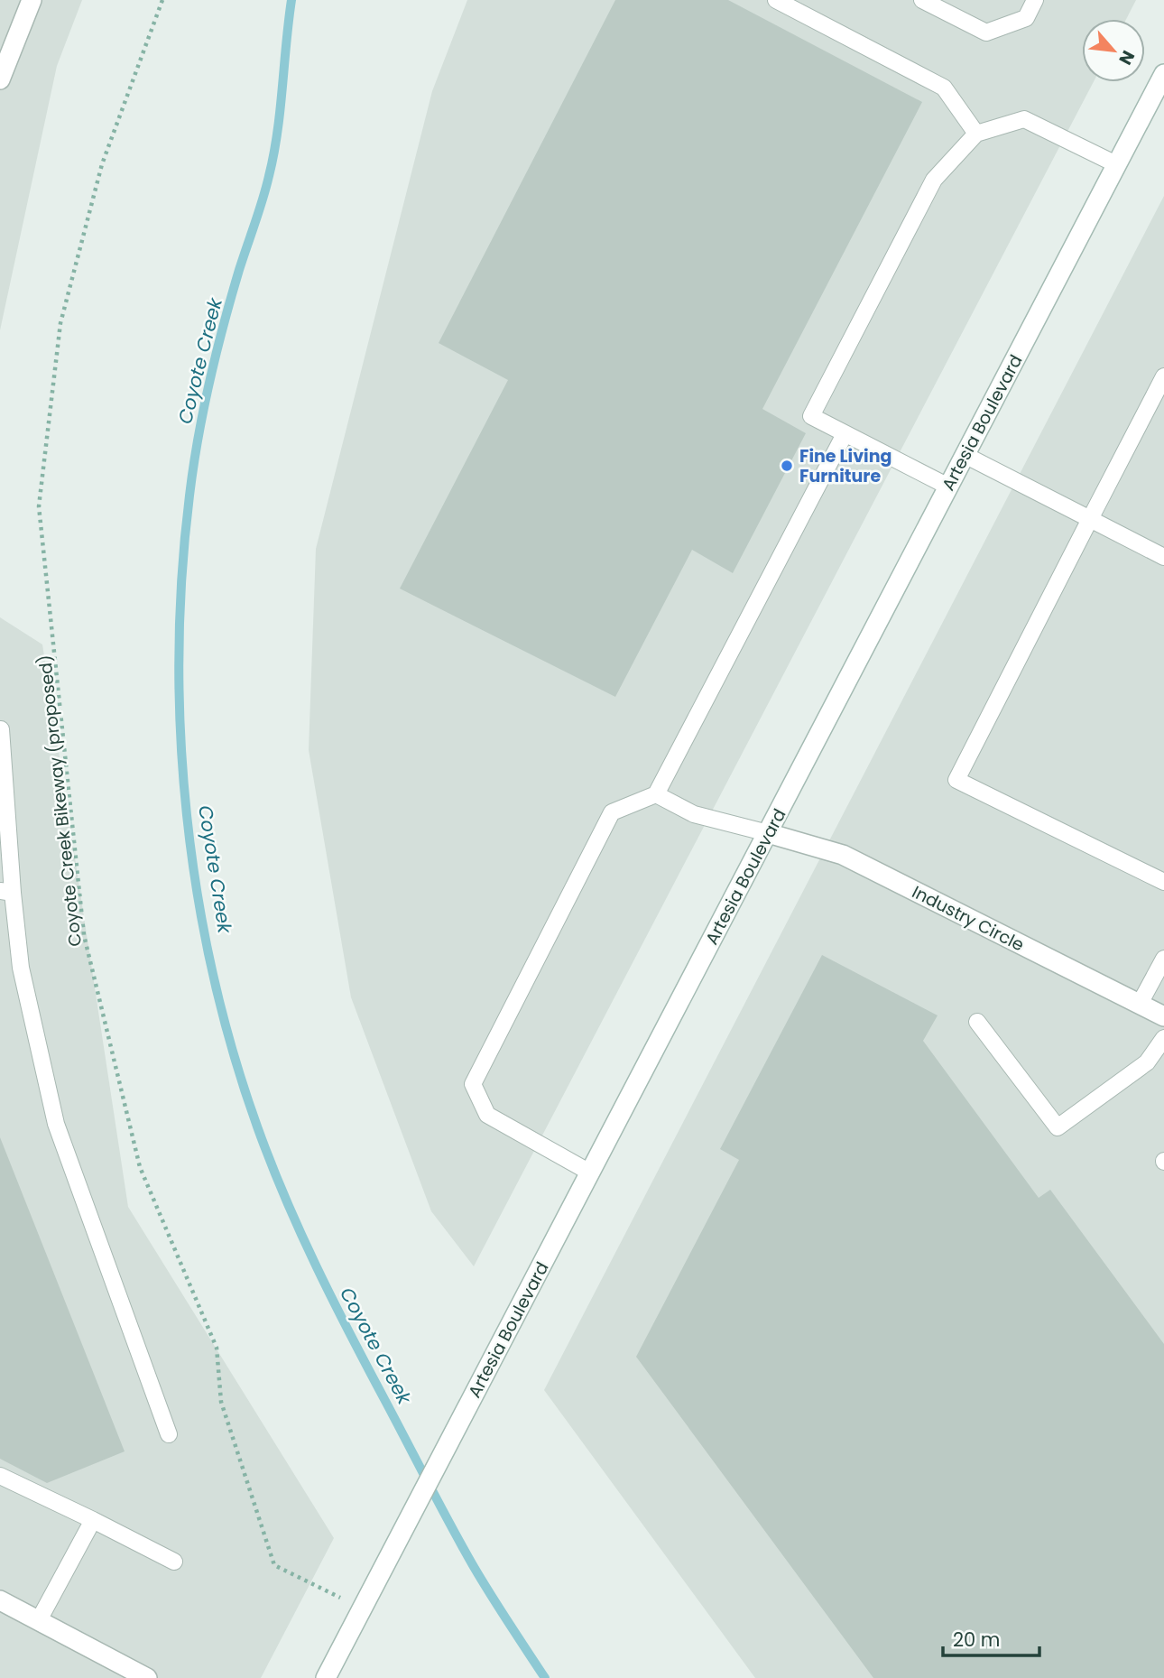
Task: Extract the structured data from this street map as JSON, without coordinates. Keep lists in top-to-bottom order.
{
  "streets": {
    "main road": ["Artesia Boulevard", "Industry Circle"],
    "path": ["Coyote Creek Bikeway (proposed)"]
  },
  "crossings": [
    ["Artesia Boulevard", "Coyote Creek Bikeway (proposed)"],
    ["Artesia Boulevard", "Industry Circle"]
  ],
  "water": ["Coyote Creek"],
  "places": ["Fine Living Furniture"],
  "scale_bar": "20 m",
  "north": "bottom right"
}
